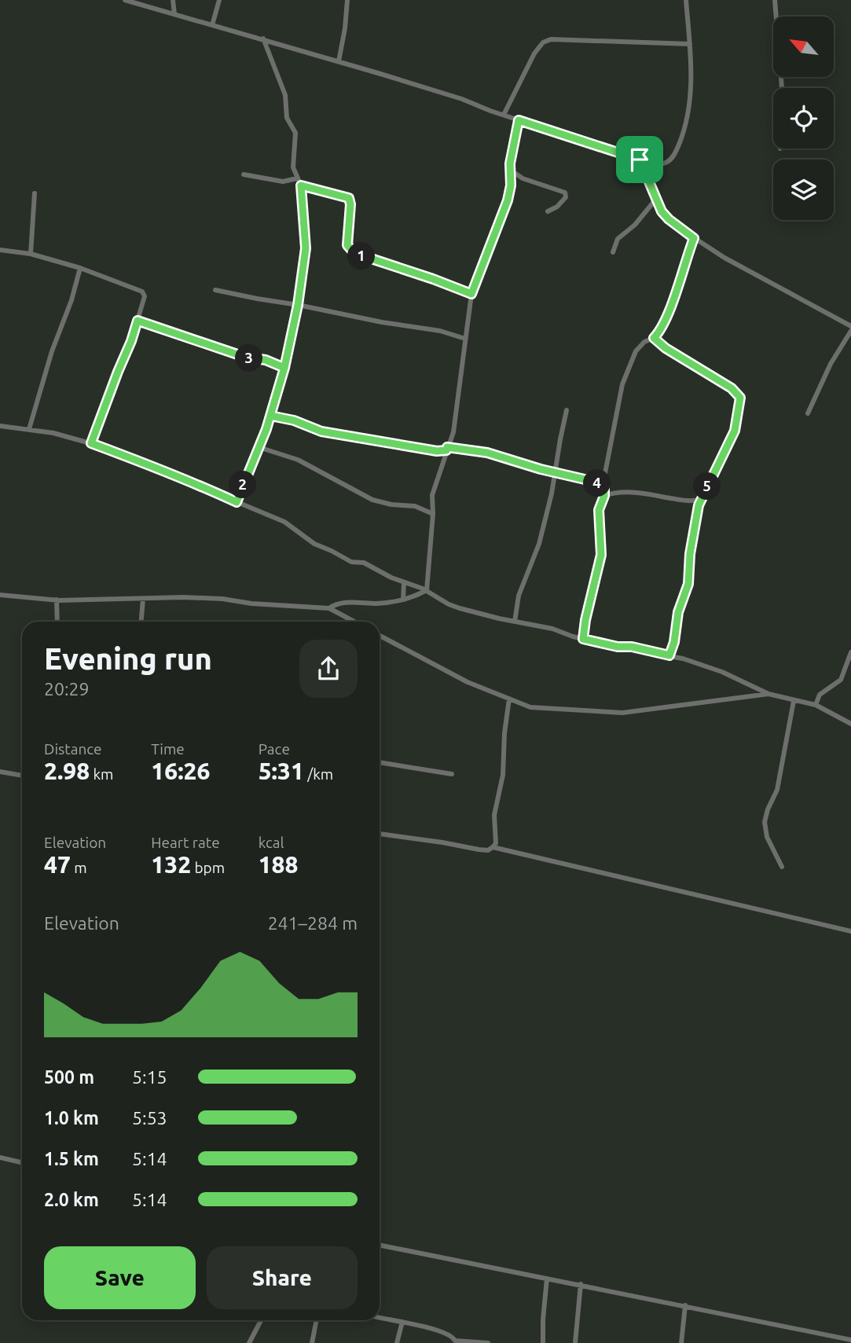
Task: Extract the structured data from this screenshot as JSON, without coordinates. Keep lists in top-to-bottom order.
{
  "north": "top left",
  "page": {
    "pins": [
      "1",
      "3",
      "4",
      "2",
      "5"
    ],
    "heading": ["Evening run", "20:29"],
    "stats": [
      ["Distance", "2.98 km"],
      ["Time", "16:26"],
      ["Pace", "5:31 /km"],
      ["Elevation", "47 m"],
      ["Heart rate", "132 bpm"],
      ["kcal", "188"]
    ],
    "chart": ["Elevation", "241–284 m"],
    "list": [
      {
        "name": "500 m",
        "note": "5:15"
      },
      {
        "name": "1.0 km",
        "note": "5:53"
      },
      {
        "name": "1.5 km",
        "note": "5:14"
      },
      {
        "name": "2.0 km",
        "note": "5:14"
      }
    ],
    "buttons": ["Save", "Share"]
  }
}
